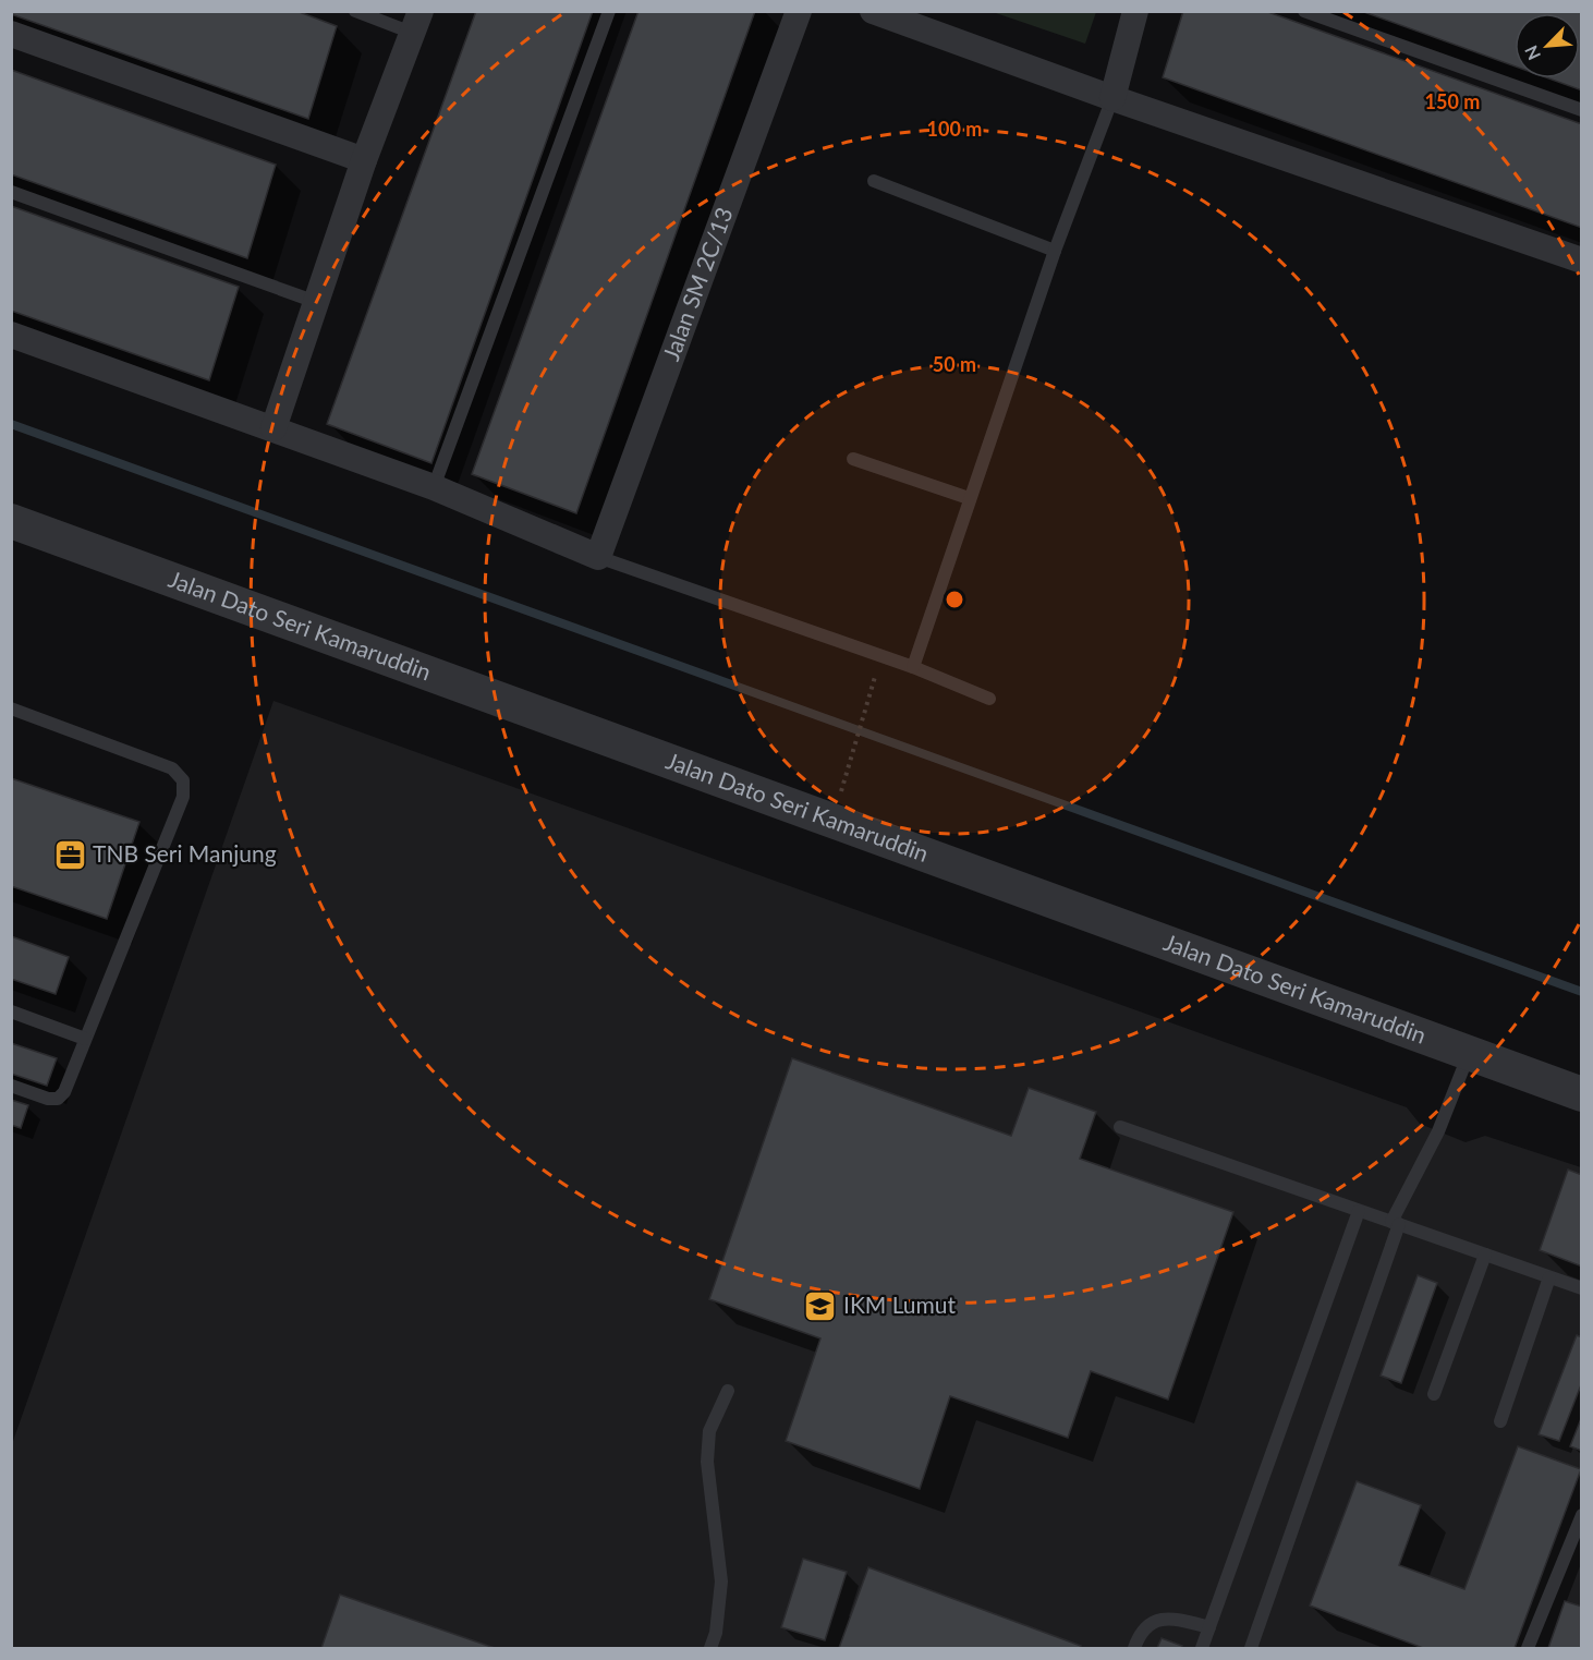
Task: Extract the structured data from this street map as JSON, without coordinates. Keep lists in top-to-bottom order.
{
  "streets": {
    "street": ["Jalan SM 2C/13", "Jalan Dato Seri Kamaruddin"]
  },
  "places": {
    "office": ["TNB Seri Manjung"],
    "school or university": ["IKM Lumut"]
  },
  "north": "bottom left",
  "rings": ["150 m", "100 m", "50 m"]
}
